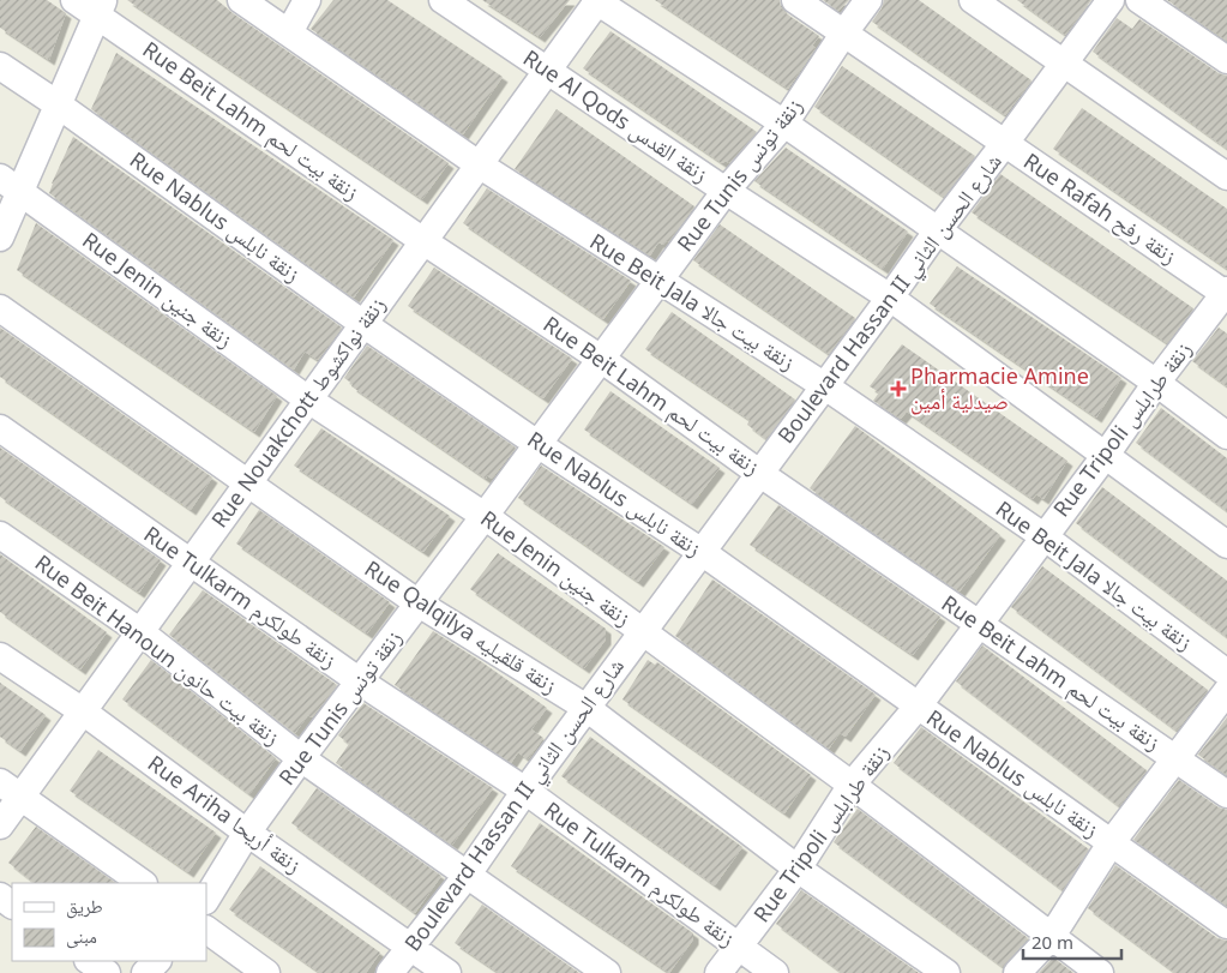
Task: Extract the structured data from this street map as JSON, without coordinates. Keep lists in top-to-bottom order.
{
  "streets": {
    "street": [
      "Rue Al Qods زنقة القدس",
      "Rue Beit Lahm زنقة بيت لحم",
      "Rue Tunis زنقة تونس",
      "Rue Rafah زنقة رفح",
      "Rue Nablus زنقة نابلس",
      "Rue Jenin زنقة جنين",
      "Boulevard Hassan II شارع الحسن الثاني",
      "Rue Beit Jala زنقة بيت جالا",
      "Rue Nouakchott زنقة نواكشوط",
      "Rue Tripoli زنقة طرابلس",
      "Rue Tulkarm زنقة طولكرم",
      "Rue Qalqilya زنقة قلقيليه",
      "Rue Beit Hanoun زنقة بيت حانون",
      "Rue Ariha زنقة أريحا"
    ]
  },
  "crossings": [
    ["Rue Al Qods زنقة القدس", "Rue Tunis زنقة تونس"],
    ["Rue Al Qods زنقة القدس", "Boulevard Hassan II شارع الحسن الثاني"],
    ["Rue Al Qods زنقة القدس", "Rue Nouakchott زنقة نواكشوط"],
    ["Rue Al Qods زنقة القدس", "Rue Tripoli زنقة طرابلس"],
    ["Rue Beit Lahm زنقة بيت لحم", "Rue Tunis زنقة تونس"],
    ["Rue Beit Lahm زنقة بيت لحم", "Boulevard Hassan II شارع الحسن الثاني"],
    ["Rue Beit Lahm زنقة بيت لحم", "Rue Nouakchott زنقة نواكشوط"],
    ["Rue Beit Lahm زنقة بيت لحم", "Rue Tripoli زنقة طرابلس"],
    ["Rue Tunis زنقة تونس", "Rue Rafah زنقة رفح"],
    ["Rue Tunis زنقة تونس", "Rue Nablus زنقة نابلس"],
    ["Rue Tunis زنقة تونس", "Rue Jenin زنقة جنين"],
    ["Rue Tunis زنقة تونس", "Rue Beit Jala زنقة بيت جالا"],
    ["Rue Tunis زنقة تونس", "Rue Tulkarm زنقة طولكرم"],
    ["Rue Tunis زنقة تونس", "Rue Qalqilya زنقة قلقيليه"],
    ["Rue Tunis زنقة تونس", "Rue Beit Hanoun زنقة بيت حانون"],
    ["Rue Tunis زنقة تونس", "Rue Ariha زنقة أريحا"],
    ["Rue Rafah زنقة رفح", "Boulevard Hassan II شارع الحسن الثاني"],
    ["Rue Rafah زنقة رفح", "Rue Tripoli زنقة طرابلس"],
    ["Rue Nablus زنقة نابلس", "Boulevard Hassan II شارع الحسن الثاني"],
    ["Rue Nablus زنقة نابلس", "Rue Nouakchott زنقة نواكشوط"],
    ["Rue Nablus زنقة نابلس", "Rue Tripoli زنقة طرابلس"],
    ["Rue Jenin زنقة جنين", "Boulevard Hassan II شارع الحسن الثاني"],
    ["Rue Jenin زنقة جنين", "Rue Nouakchott زنقة نواكشوط"],
    ["Rue Jenin زنقة جنين", "Rue Tripoli زنقة طرابلس"],
    ["Boulevard Hassan II شارع الحسن الثاني", "Rue Beit Jala زنقة بيت جالا"],
    ["Boulevard Hassan II شارع الحسن الثاني", "Rue Tulkarm زنقة طولكرم"],
    ["Boulevard Hassan II شارع الحسن الثاني", "Rue Qalqilya زنقة قلقيليه"],
    ["Boulevard Hassan II شارع الحسن الثاني", "Rue Beit Hanoun زنقة بيت حانون"],
    ["Boulevard Hassan II شارع الحسن الثاني", "Rue Ariha زنقة أريحا"],
    ["Rue Beit Jala زنقة بيت جالا", "Rue Nouakchott زنقة نواكشوط"],
    ["Rue Beit Jala زنقة بيت جالا", "Rue Tripoli زنقة طرابلس"],
    ["Rue Nouakchott زنقة نواكشوط", "Rue Tulkarm زنقة طولكرم"],
    ["Rue Nouakchott زنقة نواكشوط", "Rue Qalqilya زنقة قلقيليه"],
    ["Rue Nouakchott زنقة نواكشوط", "Rue Beit Hanoun زنقة بيت حانون"],
    ["Rue Nouakchott زنقة نواكشوط", "Rue Ariha زنقة أريحا"],
    ["Rue Tripoli زنقة طرابلس", "Rue Tulkarm زنقة طولكرم"],
    ["Rue Tripoli زنقة طرابلس", "Rue Qalqilya زنقة قلقيليه"]
  ],
  "places": {
    "health": ["Pharmacie Amine صيدلية أمين"]
  },
  "legend": ["طريق", "مبنى"],
  "scale_bar": "20 m"
}
